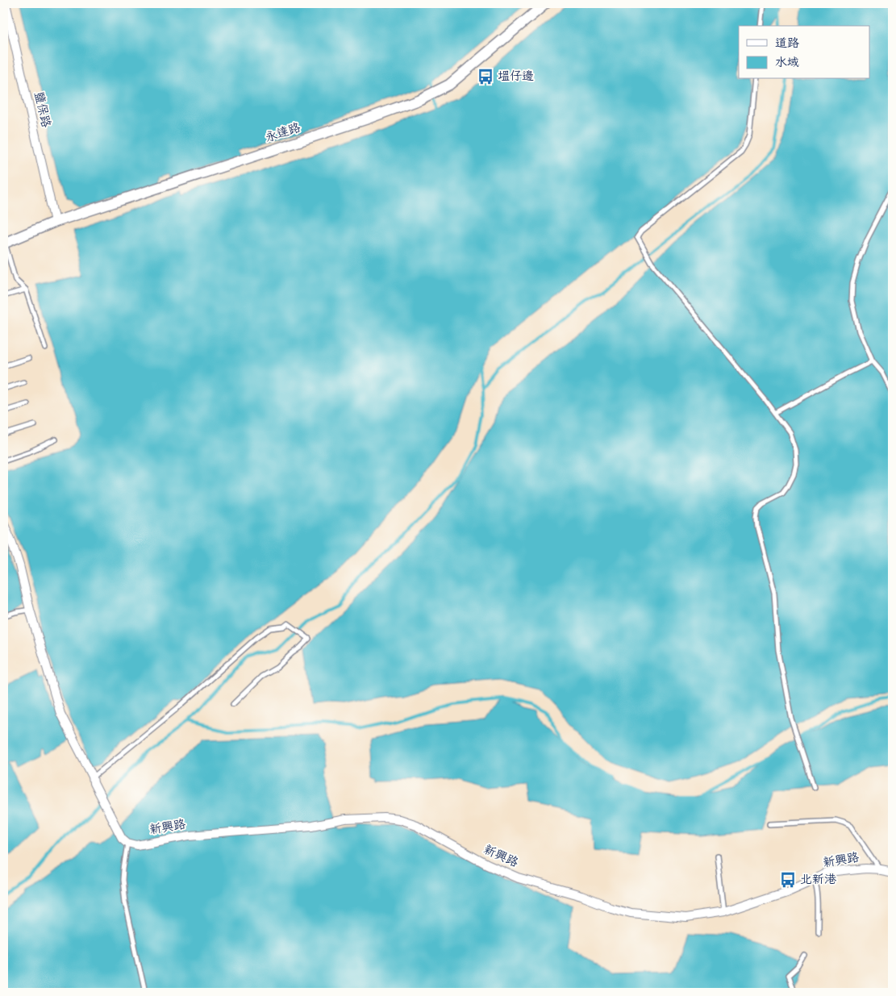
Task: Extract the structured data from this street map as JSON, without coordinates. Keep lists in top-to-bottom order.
{
  "streets": {
    "street": ["鹽保路", "永達路", "新興路"]
  },
  "crossings": [
    ["鹽保路", "永達路"]
  ],
  "places": {
    "bus stop": ["塭仔邊", "北新港"]
  },
  "legend": ["道路", "水域"]
}
